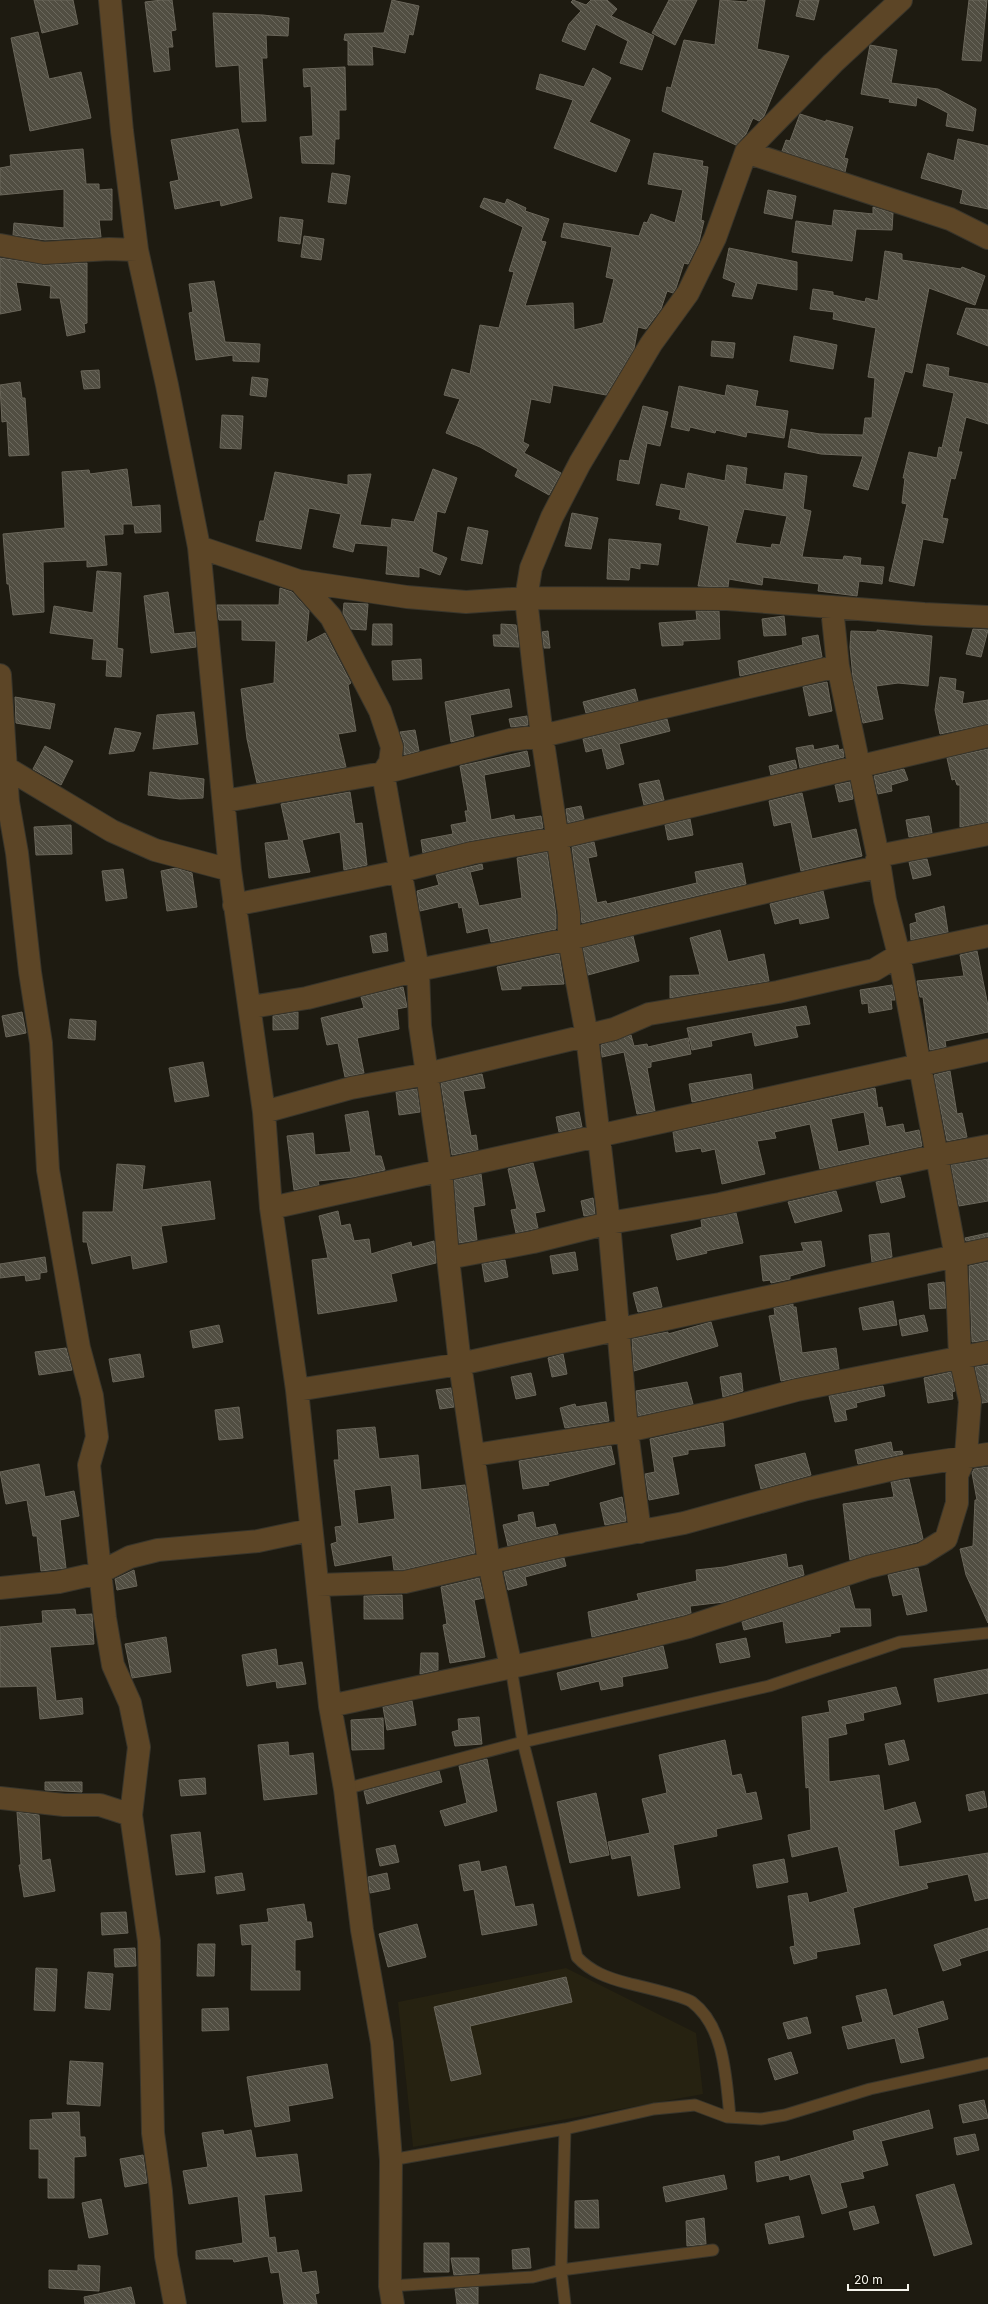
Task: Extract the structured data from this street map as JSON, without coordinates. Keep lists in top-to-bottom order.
{
  "scale_bar": "20 m"
}
